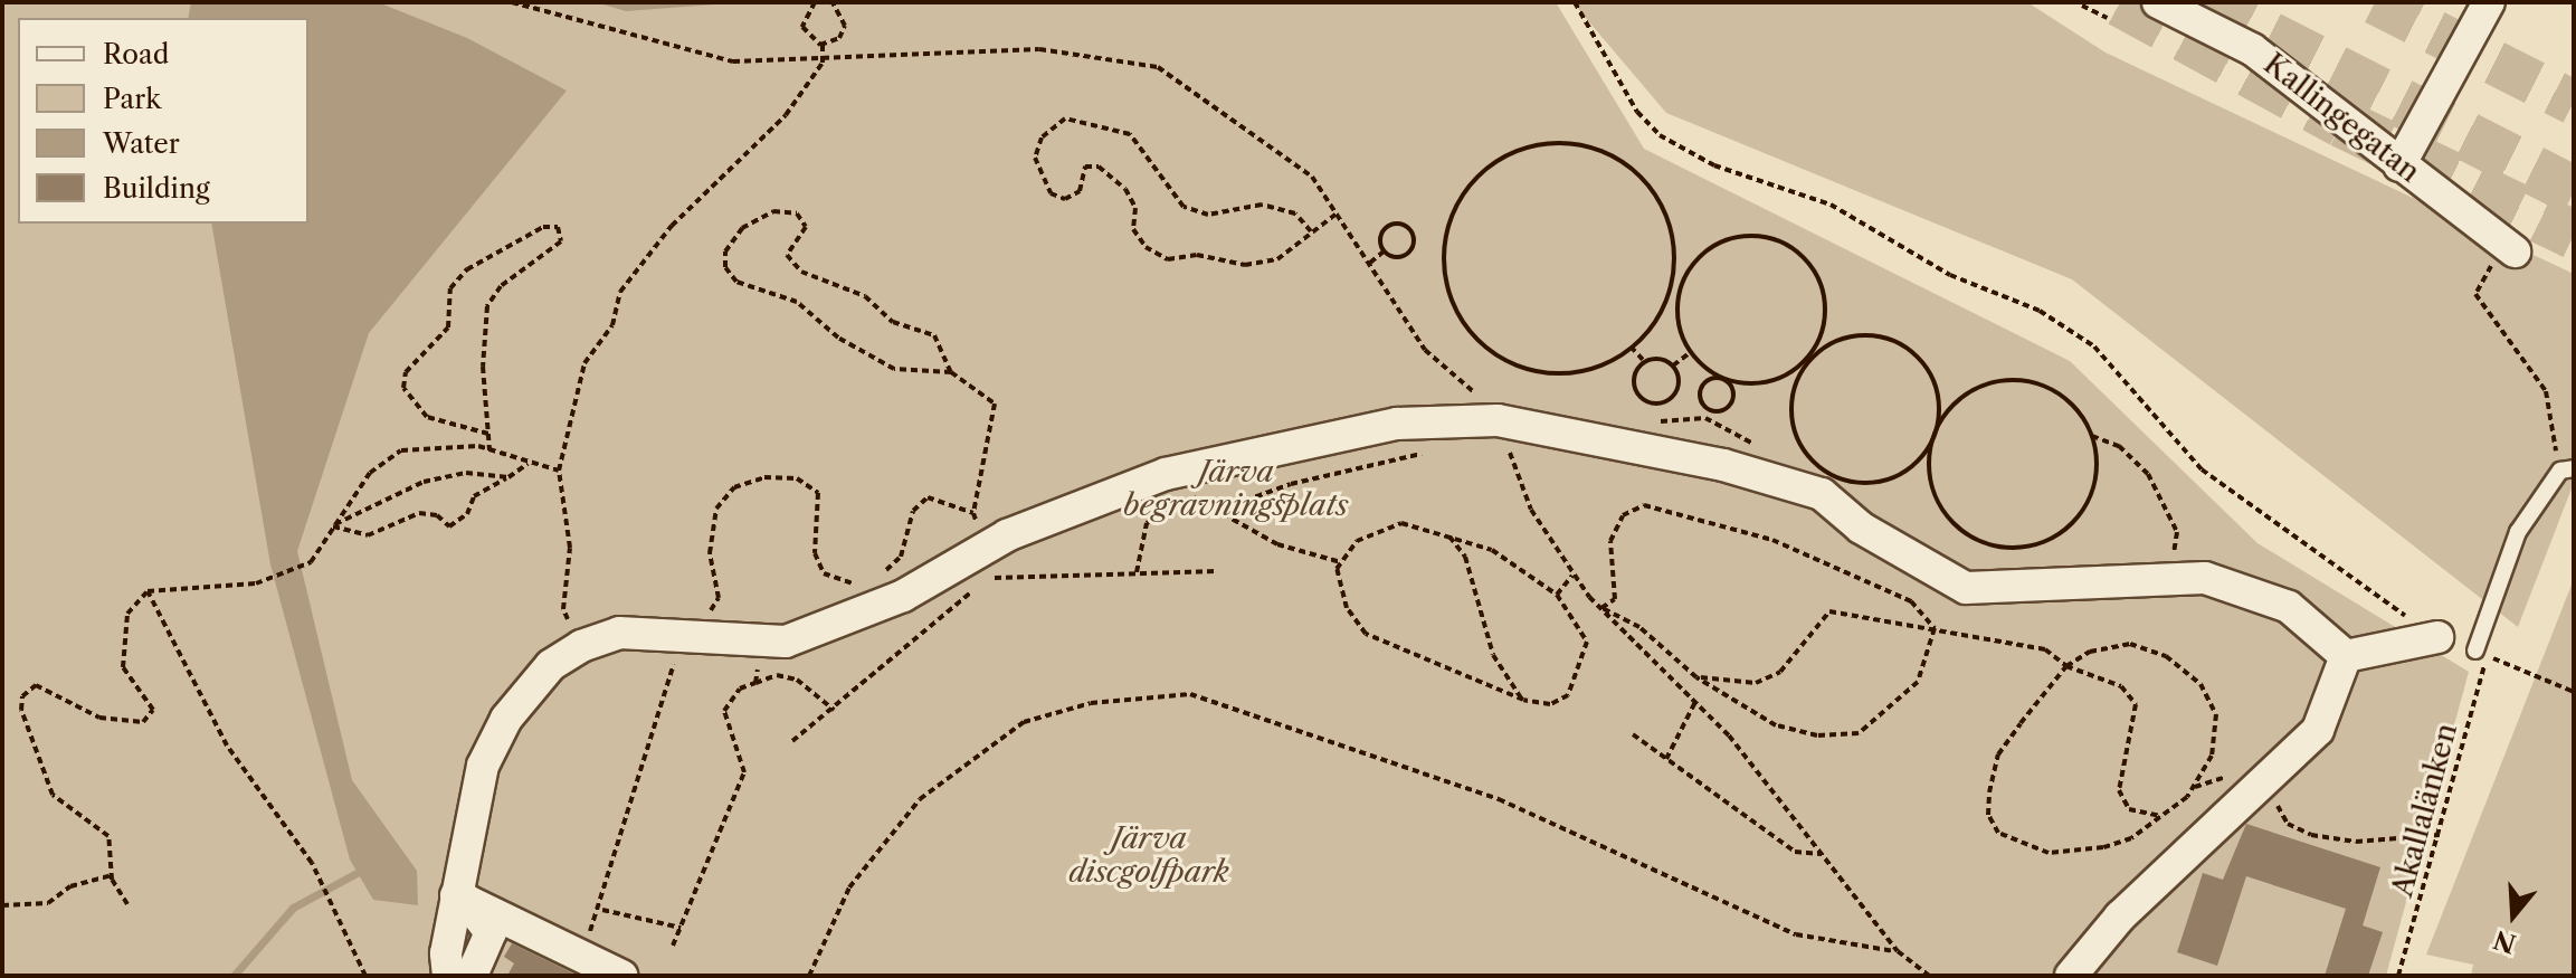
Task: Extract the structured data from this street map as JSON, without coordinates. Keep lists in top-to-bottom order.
{
  "streets": {
    "street": ["Kallingegatan"],
    "path": ["Akallalänken"]
  },
  "parks": ["Järva begravningsplats", "Järva discgolfpark"],
  "legend": [
    "Road",
    "Park",
    "Water",
    "Building"
  ],
  "north": "bottom"
}
